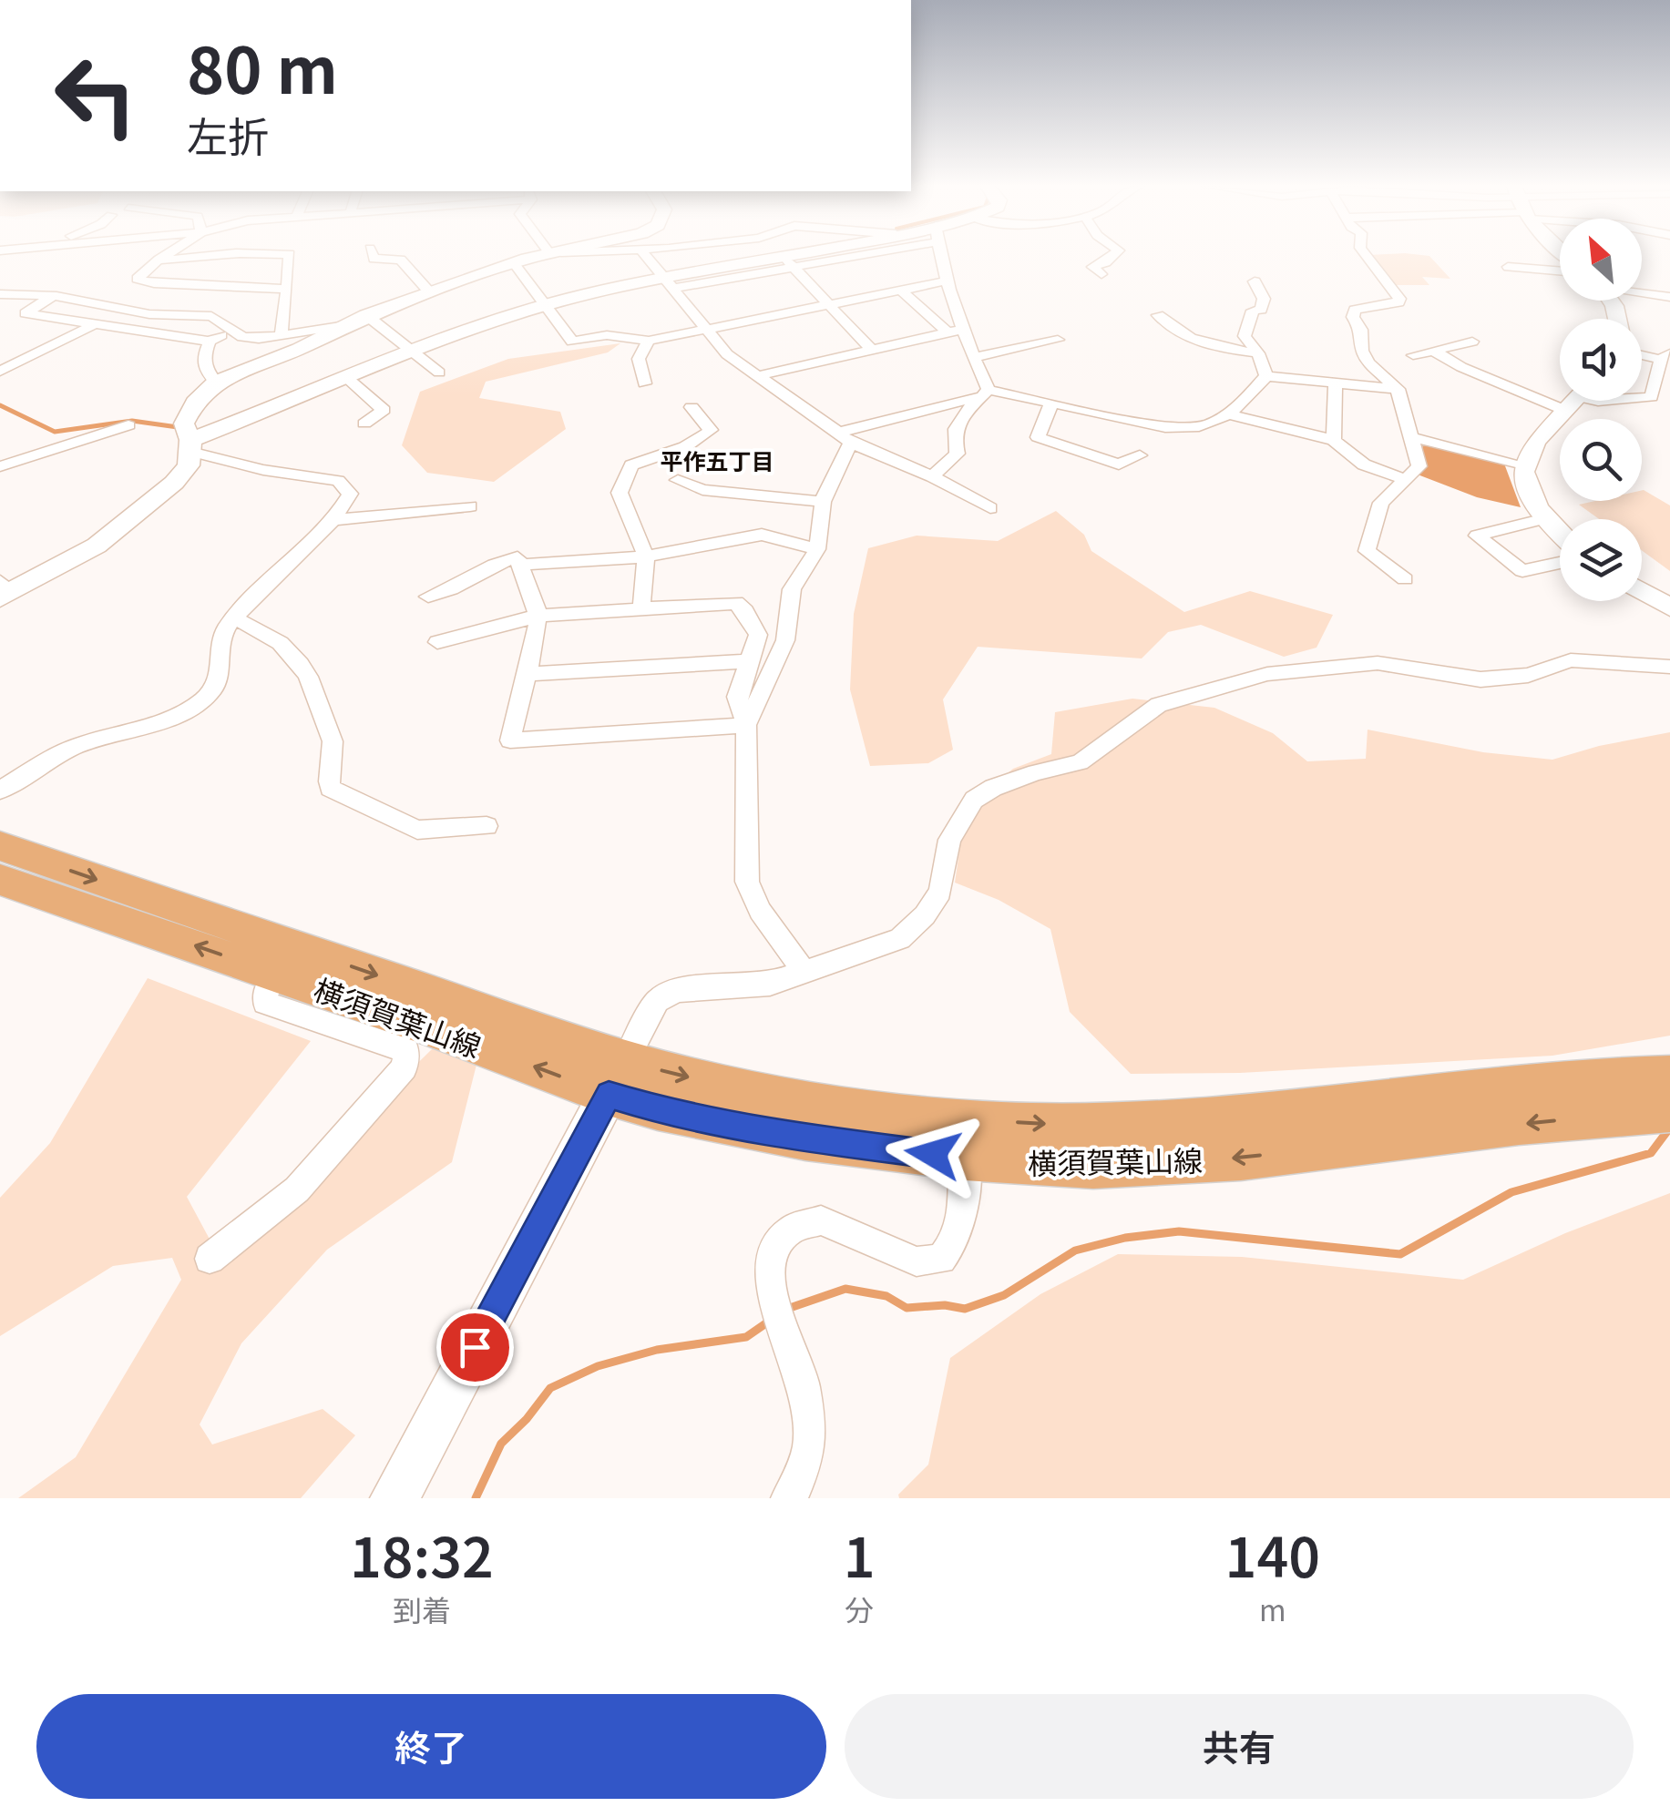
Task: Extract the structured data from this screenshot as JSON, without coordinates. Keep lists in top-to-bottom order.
{
  "streets": {
    "main road": ["横須賀葉山線"]
  },
  "districts": ["平作五丁目"],
  "north": "top left",
  "page": {
    "turn": ["80 m", "左折"],
    "eta": [
      "18:32",
      "到着",
      "1",
      "分",
      "140",
      "m"
    ],
    "buttons": ["終了", "共有"]
  }
}
